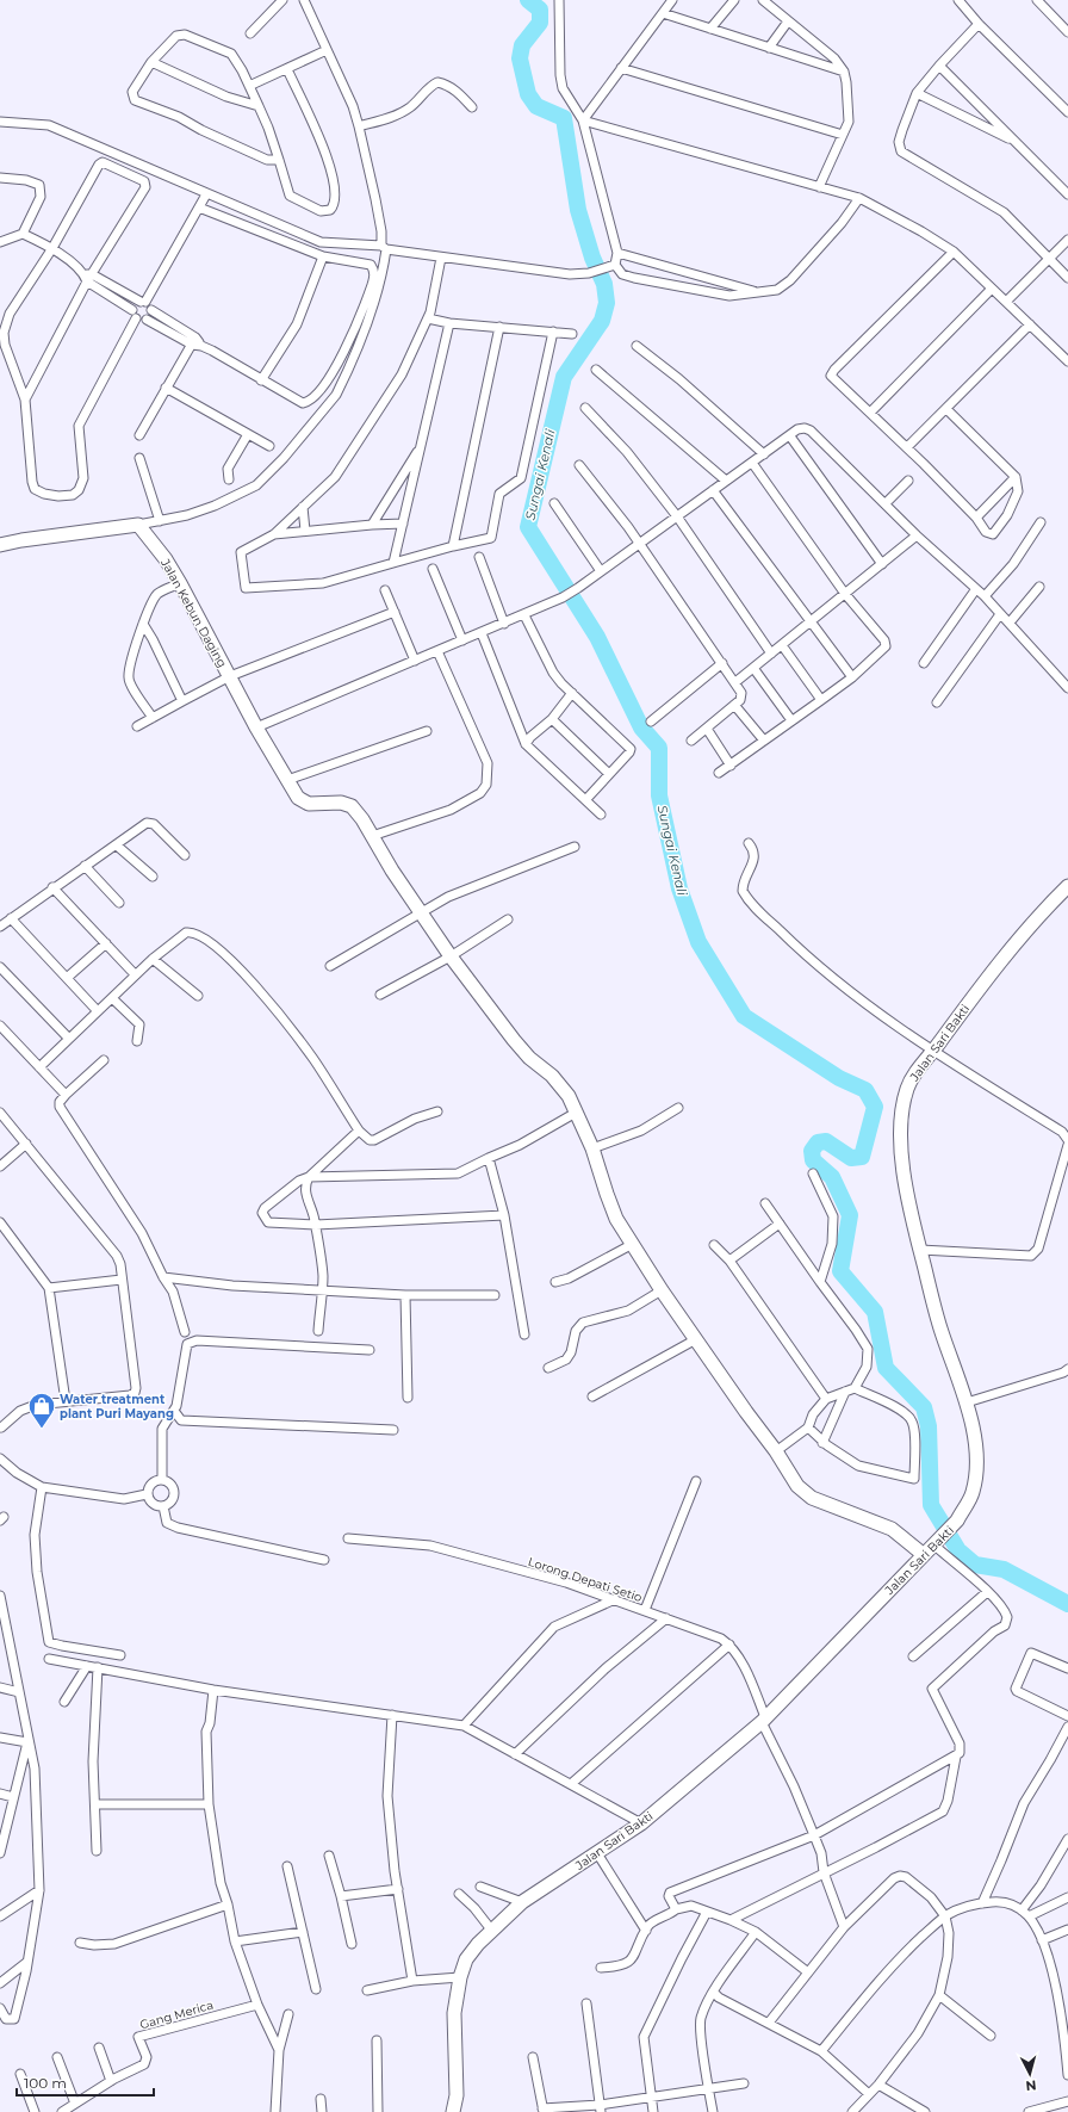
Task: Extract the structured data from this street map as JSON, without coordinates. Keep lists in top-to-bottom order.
{
  "streets": {
    "main road": ["Jalan Kebun Daging", "Jalan Sari Bakti"],
    "street": ["Lorong Depati Setio", "Gang Merica"]
  },
  "water": ["Sungai Kenali"],
  "places": {
    "shop": ["Water treatment plant Puri Mayang"]
  },
  "scale_bar": "100 m",
  "north": "bottom"
}
